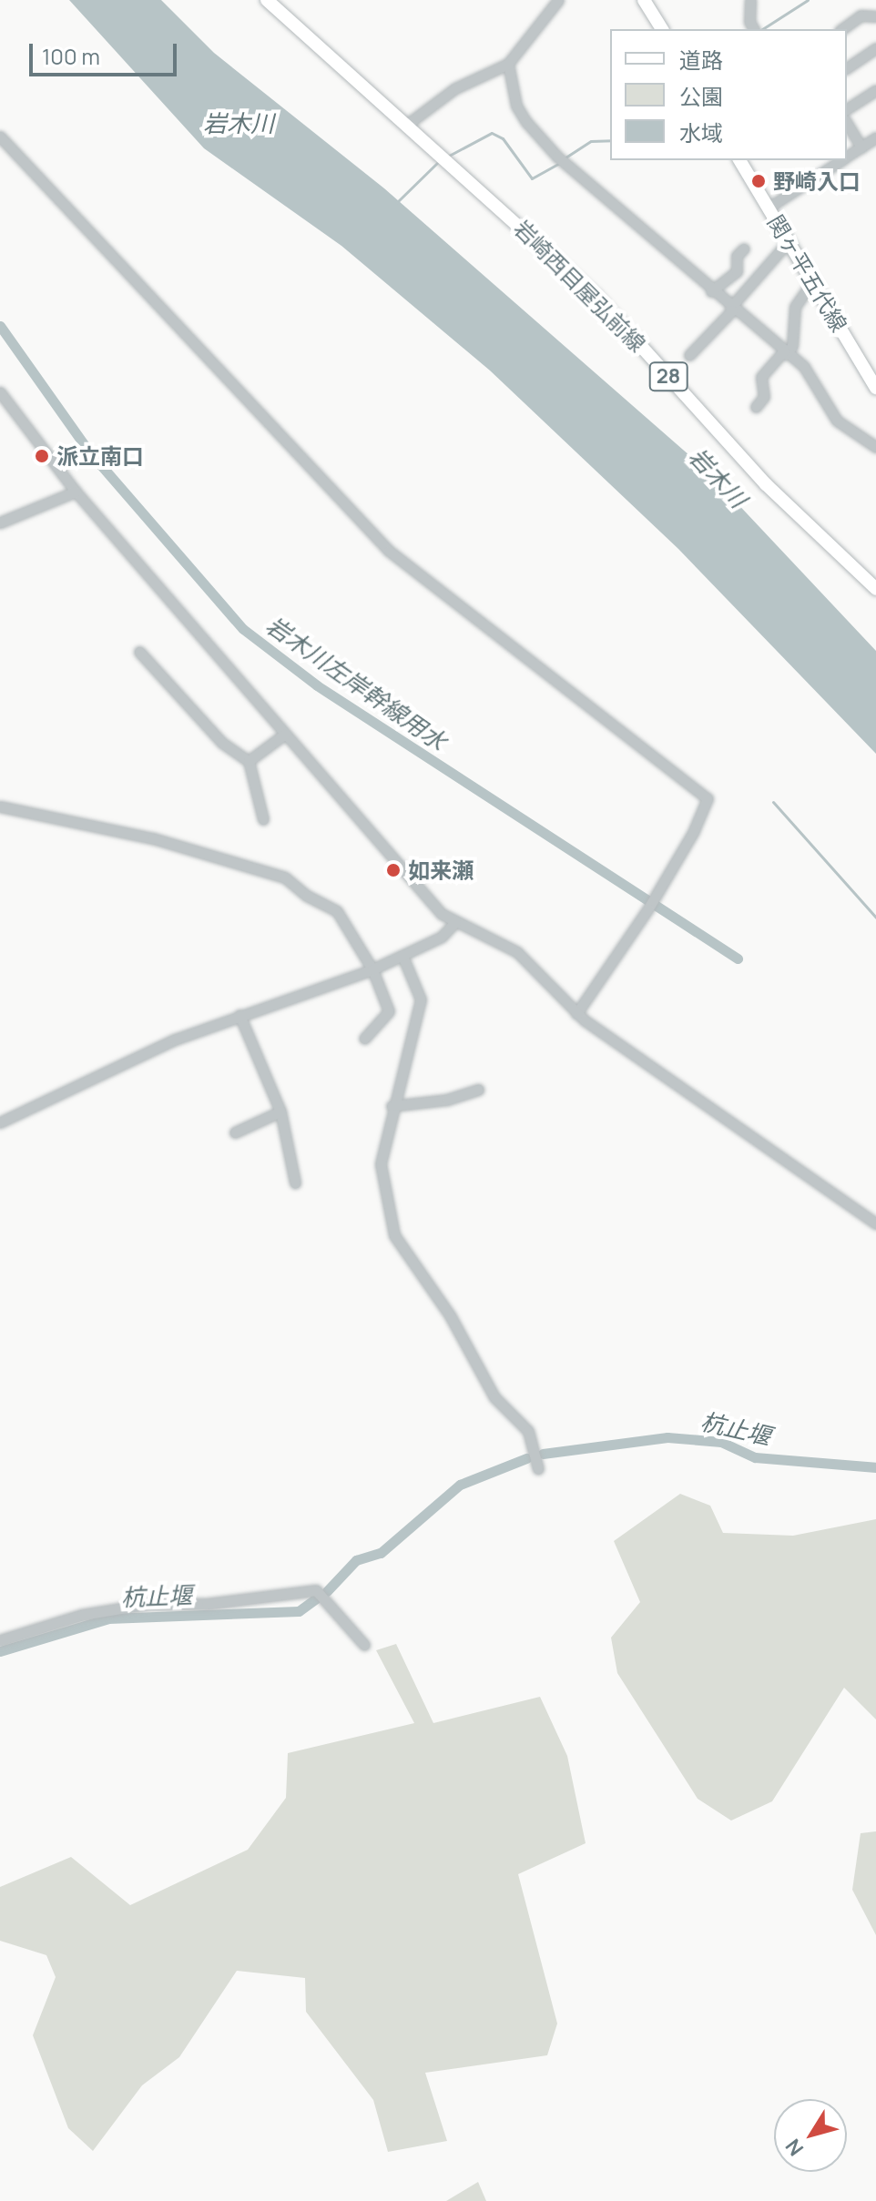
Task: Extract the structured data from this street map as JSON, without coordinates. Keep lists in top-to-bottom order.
{
  "streets": {
    "main road": ["関ヶ平五代線", "岩崎西目屋弘前線", "28"]
  },
  "water": ["岩木川", "岩木川左岸幹線用水", "杭止堰"],
  "places": ["野崎入口", "派立南口", "如来瀬"],
  "legend": ["道路", "公園", "水域"],
  "scale_bar": "100 m",
  "north": "bottom left"
}
